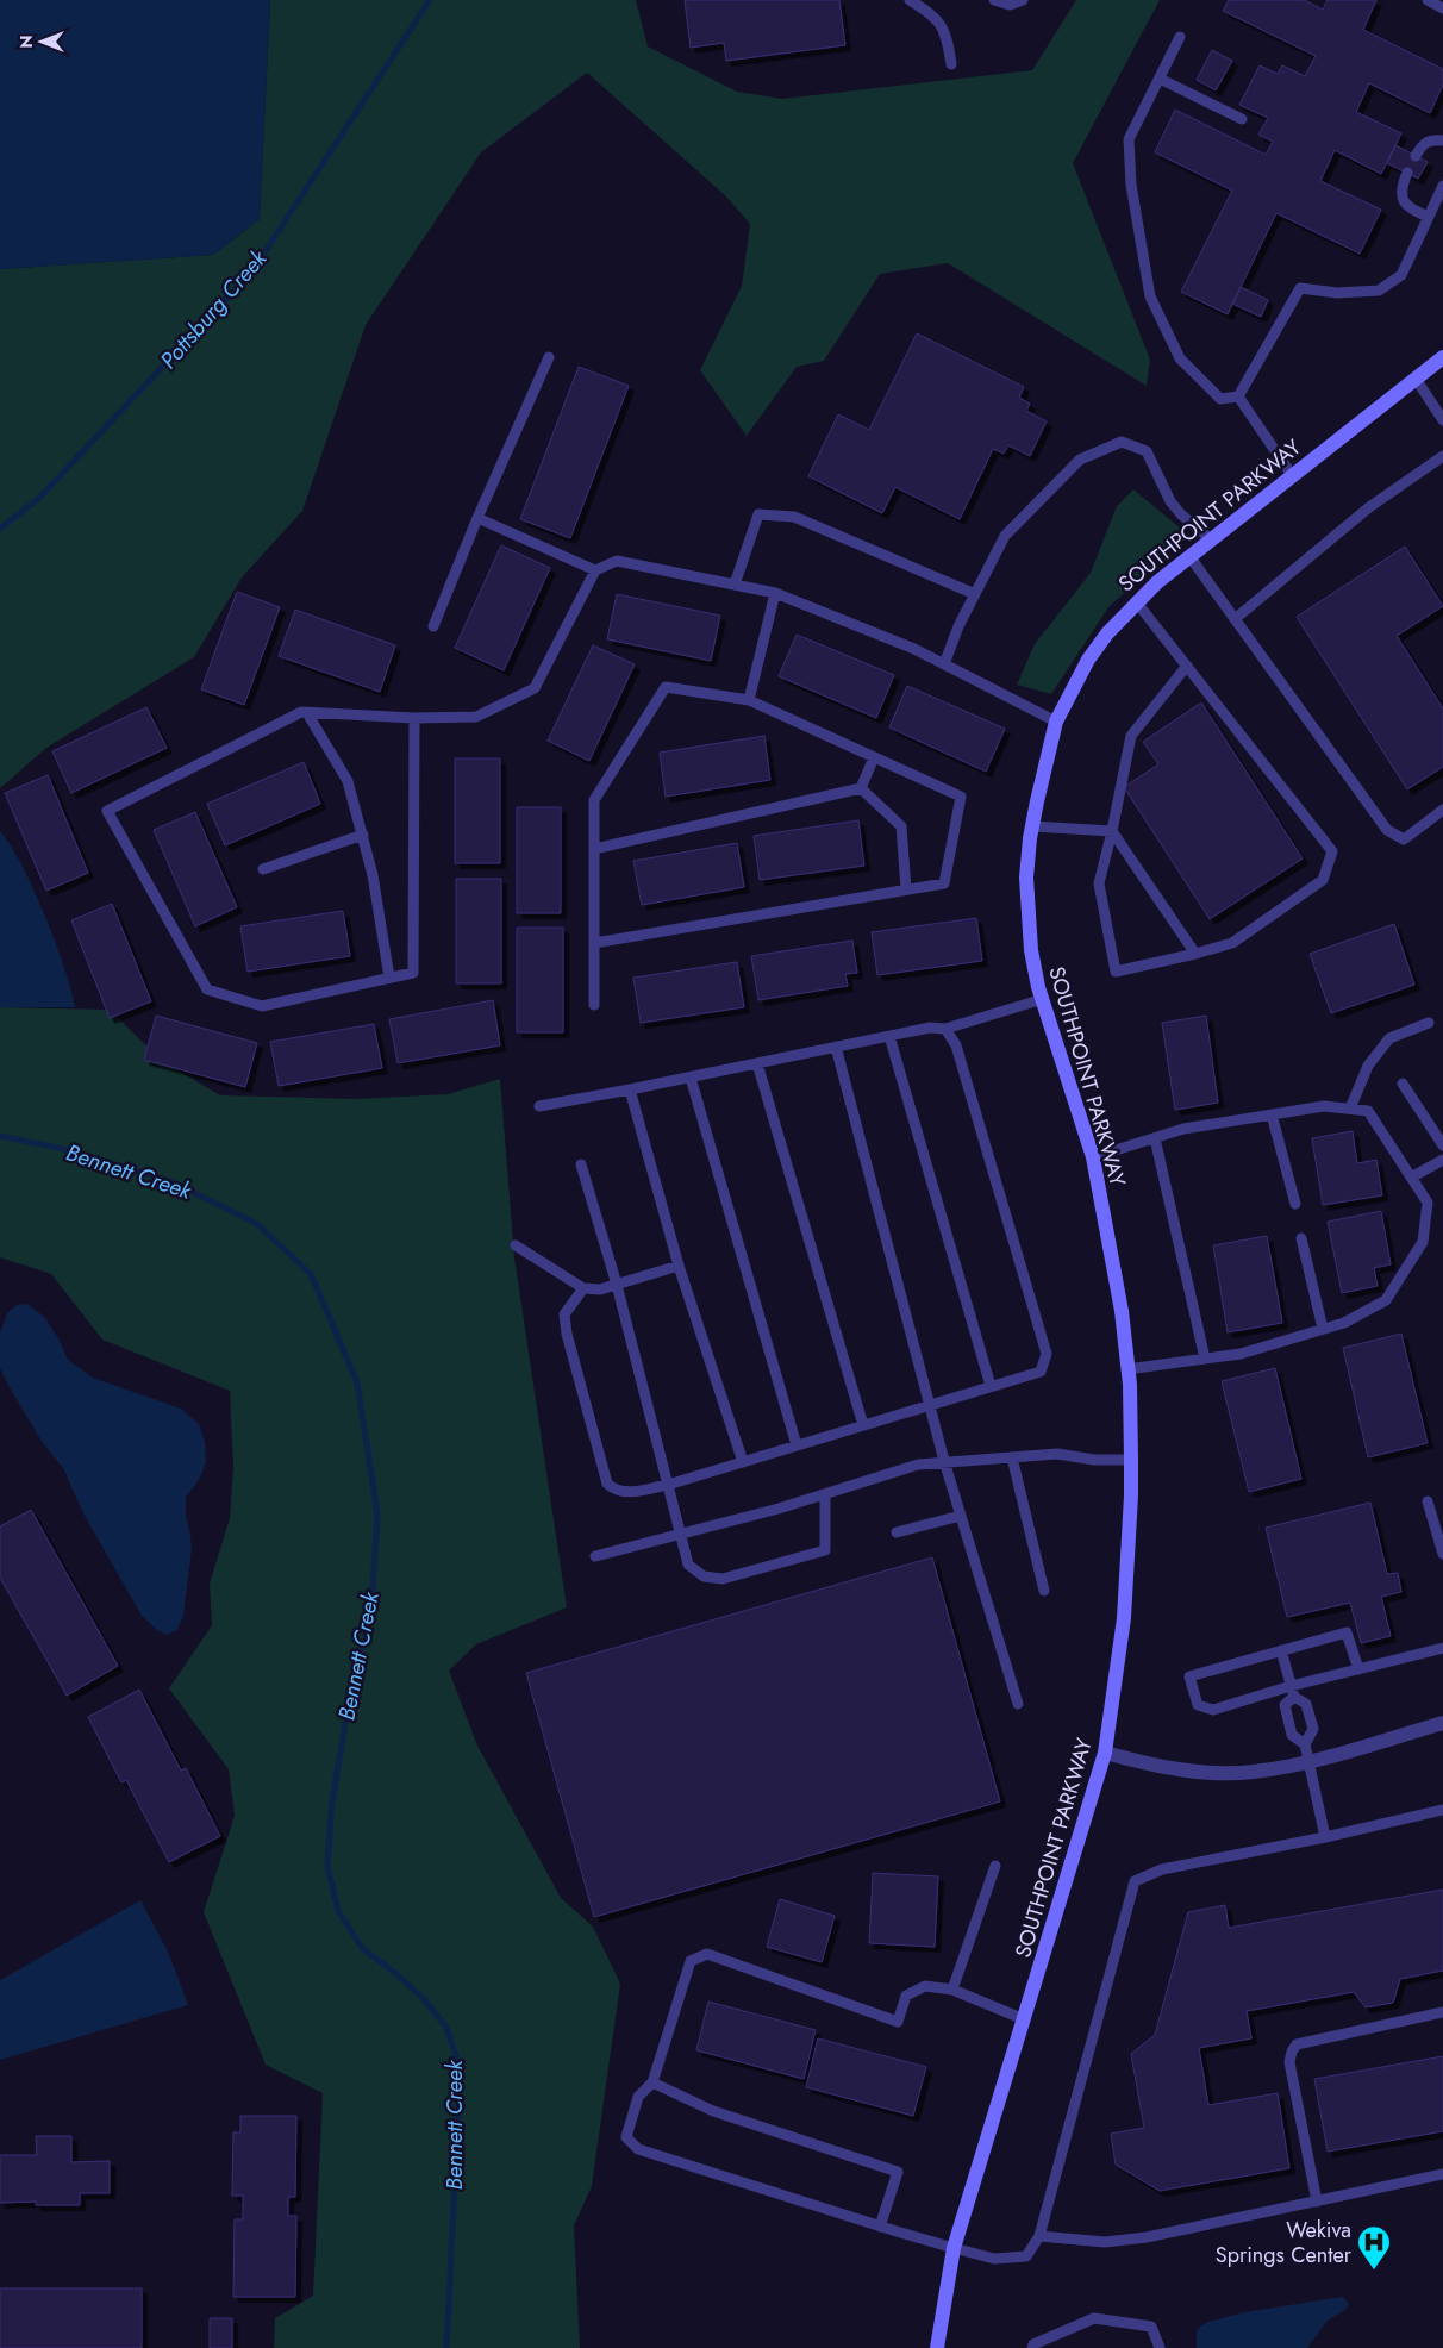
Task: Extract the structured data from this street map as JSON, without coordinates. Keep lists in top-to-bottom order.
{
  "streets": {
    "main road": ["SOUTHPOINT PARKWAY"]
  },
  "water": ["Pottsburg Creek", "Bennett Creek"],
  "places": {
    "hospital": ["Wekiva Springs Center"]
  },
  "north": "left"
}
